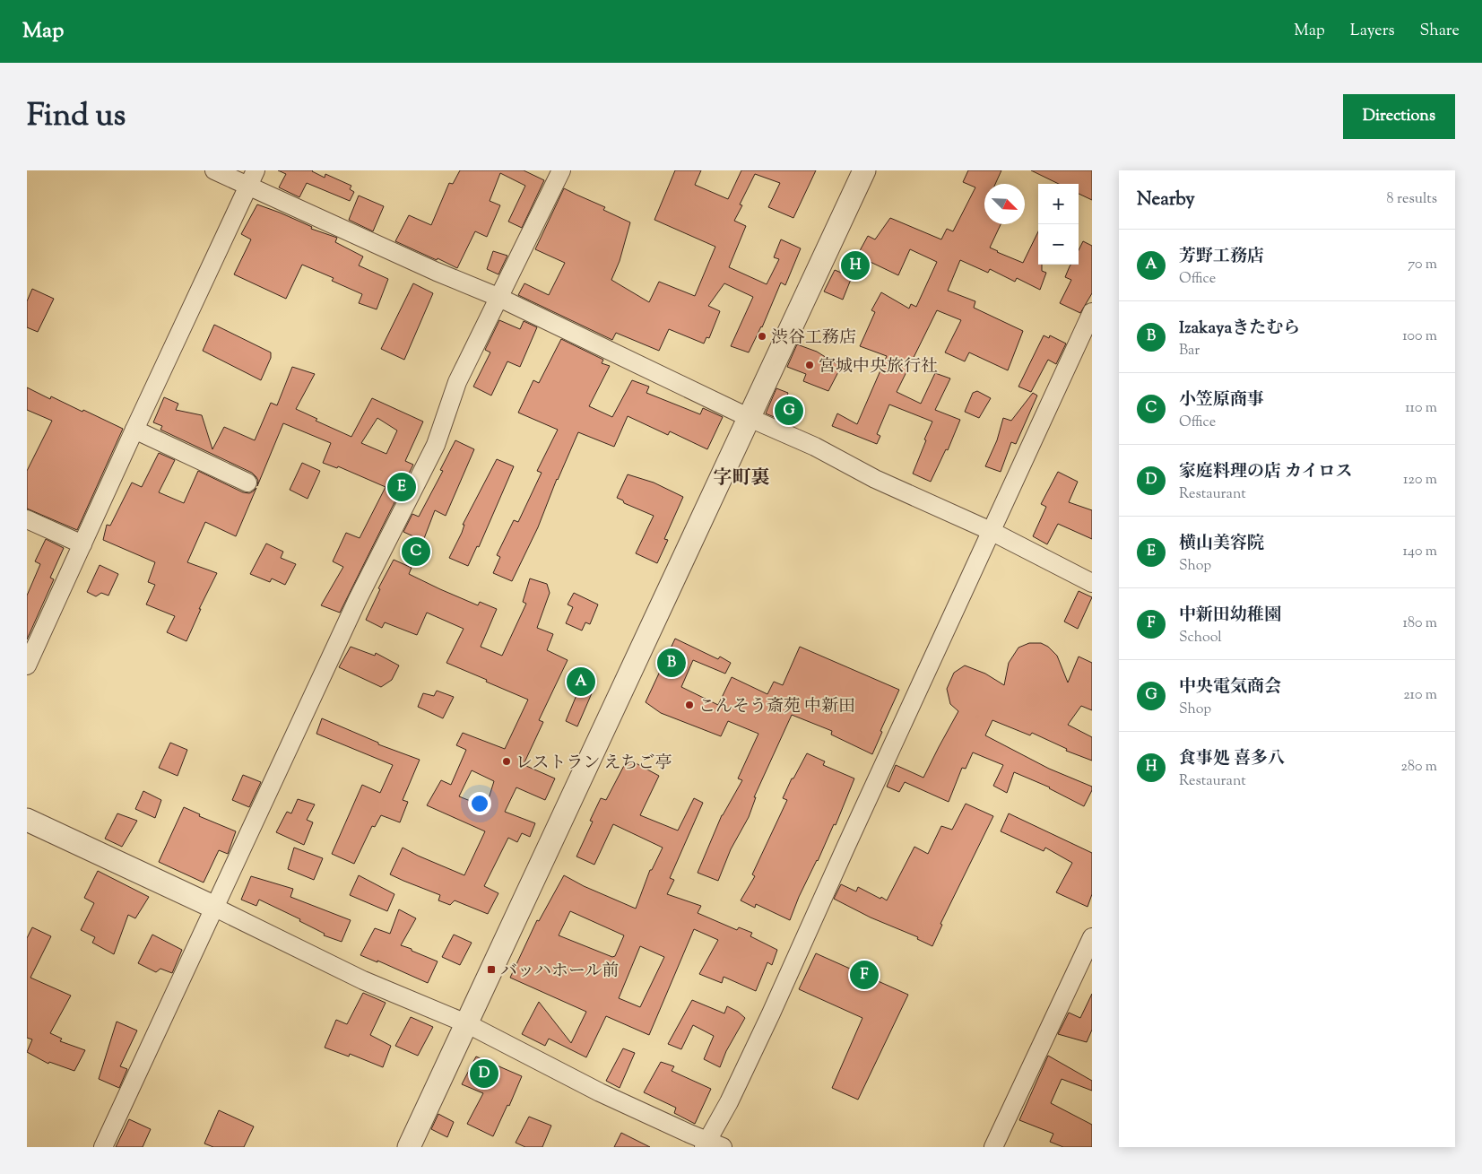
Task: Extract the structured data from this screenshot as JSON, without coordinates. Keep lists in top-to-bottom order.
{
  "districts": ["字町裏"],
  "places": {
    "other": [
      "渋谷工務店",
      "宮城中央旅行社",
      "こんそう斎苑 中新田",
      "レストラン えちご亭"
    ],
    "transit": ["バッハホール前"]
  },
  "north": "bottom right",
  "page": {
    "header": "Map",
    "nav": ["Map", "Layers", "Share"],
    "title": "Find us",
    "buttons": "Directions",
    "heading": ["Nearby", "8 results"],
    "map_buttons": ["+", "−"],
    "list": [
      {
        "mark": "A",
        "name": "芳野工務店",
        "note": "Office",
        "value": "70 m"
      },
      {
        "mark": "B",
        "name": "Izakayaきたむら",
        "note": "Bar",
        "value": "100 m"
      },
      {
        "mark": "C",
        "name": "小笠原商事",
        "note": "Office",
        "value": "110 m"
      },
      {
        "mark": "D",
        "name": "家庭料理の店 カイロス",
        "note": "Restaurant",
        "value": "120 m"
      },
      {
        "mark": "E",
        "name": "横山美容院",
        "note": "Shop",
        "value": "140 m"
      },
      {
        "mark": "F",
        "name": "中新田幼稚園",
        "note": "School",
        "value": "180 m"
      },
      {
        "mark": "G",
        "name": "中央電気商会",
        "note": "Shop",
        "value": "210 m"
      },
      {
        "mark": "H",
        "name": "食事処 喜多八",
        "note": "Restaurant",
        "value": "280 m"
      }
    ],
    "pins": [
      "H",
      "G",
      "E",
      "C",
      "B",
      "A",
      "F",
      "D"
    ]
  }
}
